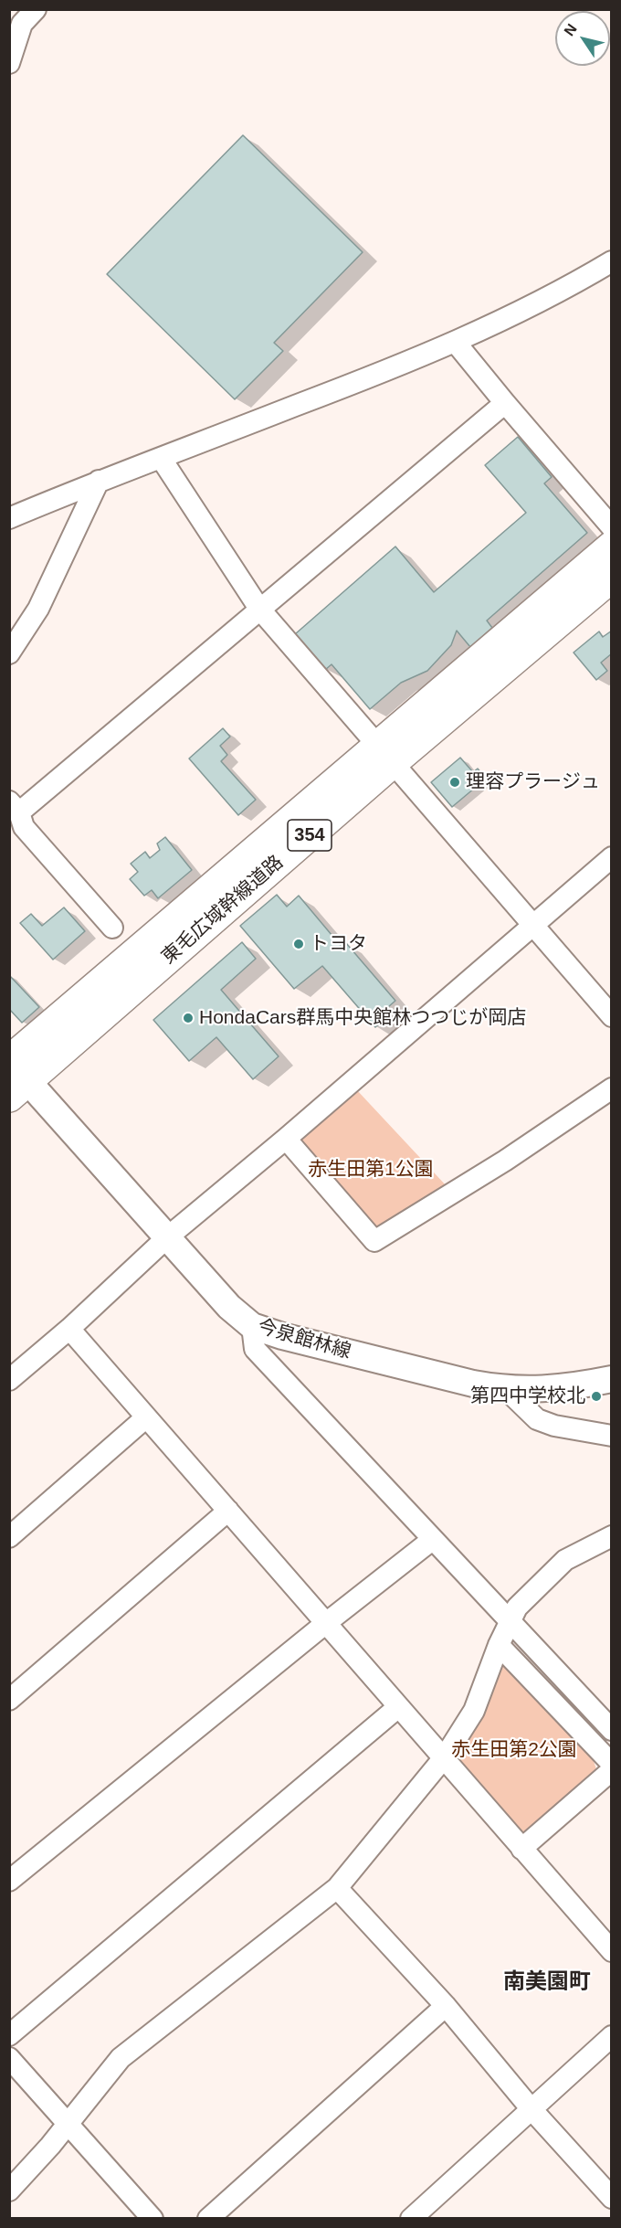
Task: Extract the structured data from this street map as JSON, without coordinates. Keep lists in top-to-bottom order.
{
  "streets": {
    "highway": ["354", "東毛広域幹線道路"],
    "main road": ["今泉館林線"]
  },
  "crossings": [
    ["東毛広域幹線道路", "今泉館林線"]
  ],
  "districts": ["南美園町"],
  "parks": ["赤生田第1公園", "赤生田第2公園"],
  "places": [
    "理容プラージュ",
    "トヨタ",
    "HondaCars群馬中央館林つつじが岡店",
    "第四中学校北"
  ],
  "north": "top left"
}
